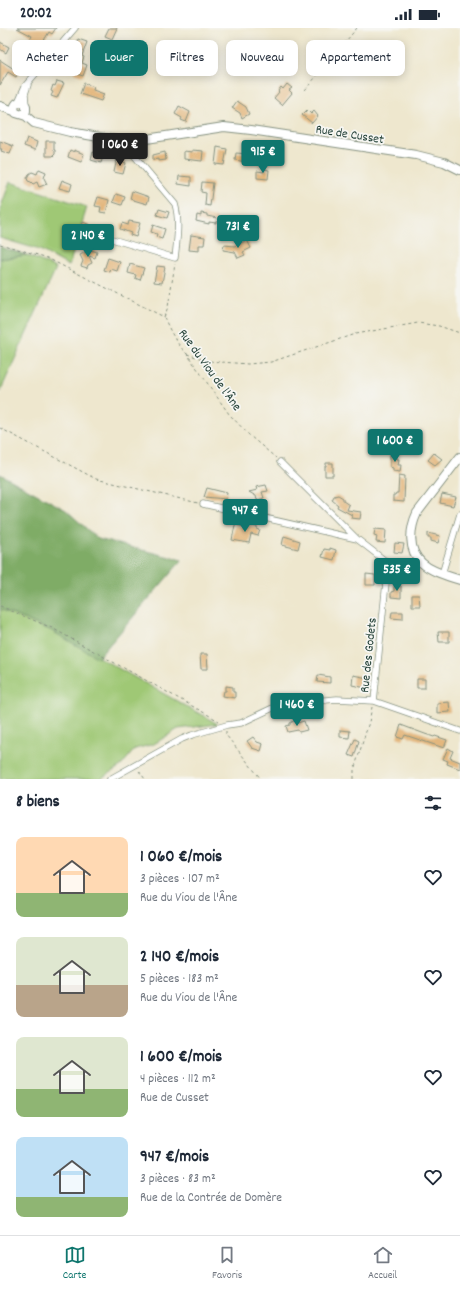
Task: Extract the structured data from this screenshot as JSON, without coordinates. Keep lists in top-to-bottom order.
{
  "streets": {
    "street": ["Rue de Cusset", "Rue des Godets"],
    "path": ["Rue du Viou de l'Âne"]
  },
  "page": {
    "status": "20:02",
    "chip": [
      "Acheter",
      "Louer",
      "Filtres",
      "Nouveau",
      "Appartement"
    ],
    "price": [
      "1 060 €",
      "915 €",
      "731 €",
      "2 140 €",
      "1 600 €",
      "947 €",
      "535 €",
      "1 460 €"
    ],
    "heading": "8 biens",
    "list": [
      {
        "name": "1 060 €/mois",
        "note": "3 pièces · 107 m² · Rue du Viou de l'Âne"
      },
      {
        "name": "2 140 €/mois",
        "note": "5 pièces · 183 m² · Rue du Viou de l'Âne"
      },
      {
        "name": "1 600 €/mois",
        "note": "4 pièces · 112 m² · Rue de Cusset"
      },
      {
        "name": "947 €/mois",
        "note": "3 pièces · 83 m² · Rue de la Contrée de Domère"
      }
    ],
    "tabs": ["Carte", "Favoris", "Accueil"]
  }
}
